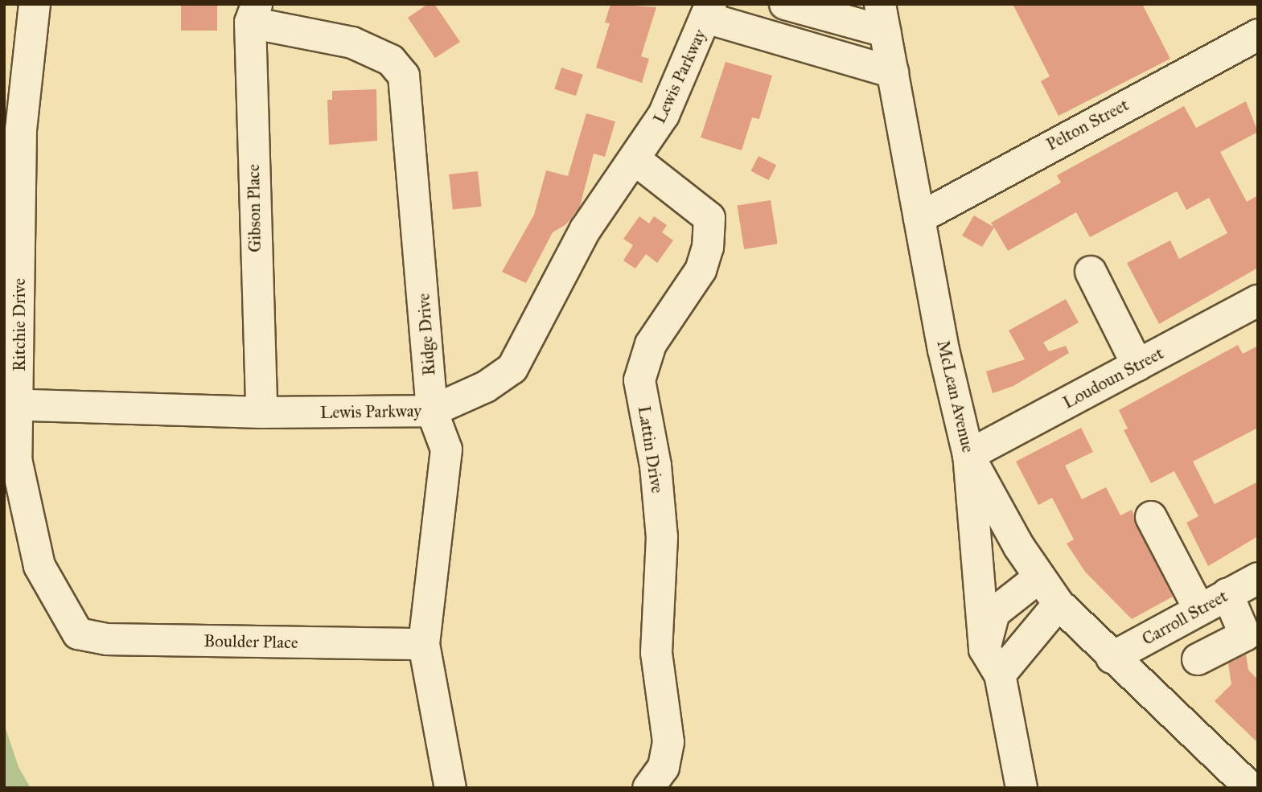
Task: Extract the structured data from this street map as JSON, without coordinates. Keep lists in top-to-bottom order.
{
  "streets": {
    "street": [
      "Lewis Parkway",
      "Pelton Street",
      "Gibson Place",
      "Ritchie Drive",
      "Ridge Drive",
      "Loudoun Street",
      "McLean Avenue",
      "Lattin Drive",
      "Carroll Street",
      "Boulder Place"
    ]
  },
  "crossings": [
    ["Lewis Parkway", "Gibson Place"],
    ["Lewis Parkway", "Ritchie Drive"],
    ["Lewis Parkway", "Ridge Drive"],
    ["Lewis Parkway", "Lattin Drive"],
    ["Pelton Street", "McLean Avenue"],
    ["Gibson Place", "Ridge Drive"],
    ["Ritchie Drive", "Boulder Place"],
    ["Ridge Drive", "Boulder Place"],
    ["Loudoun Street", "McLean Avenue"],
    ["McLean Avenue", "Carroll Street"]
  ]
}
